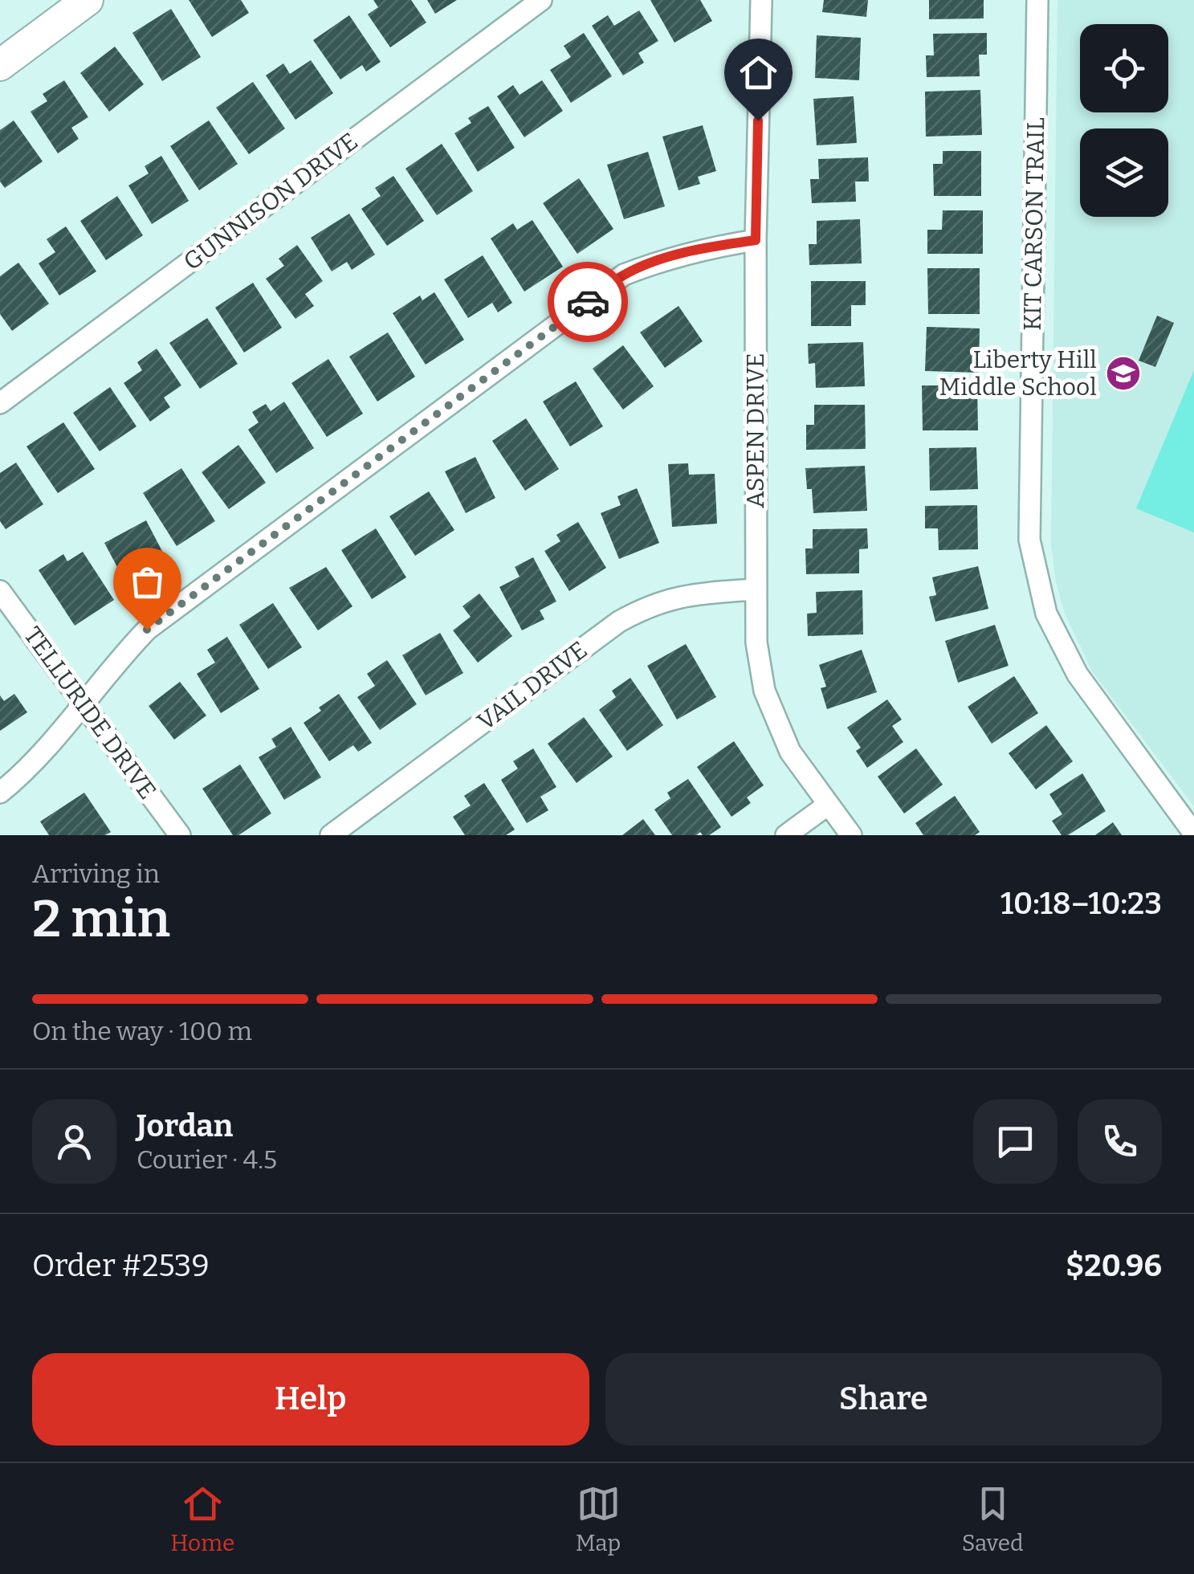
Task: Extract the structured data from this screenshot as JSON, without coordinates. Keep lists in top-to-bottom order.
{
  "streets": {
    "street": [
      "GUNNISON DRIVE",
      "KIT CARSON TRAIL",
      "ASPEN DRIVE",
      "VAIL DRIVE",
      "TELLURIDE DRIVE"
    ]
  },
  "crossings": [
    ["ASPEN DRIVE", "VAIL DRIVE"]
  ],
  "places": {
    "school or university": ["Liberty Hill Middle School"]
  },
  "page": {
    "heading": ["2 min", "Arriving in", "10:18–10:23"],
    "panel": [
      "Jordan",
      "Courier · 4.5",
      "Order #2539",
      "$20.96"
    ],
    "bar": "On the way · 100 m",
    "buttons": ["Help", "Share"],
    "tabs": ["Home", "Map", "Saved"]
  }
}
